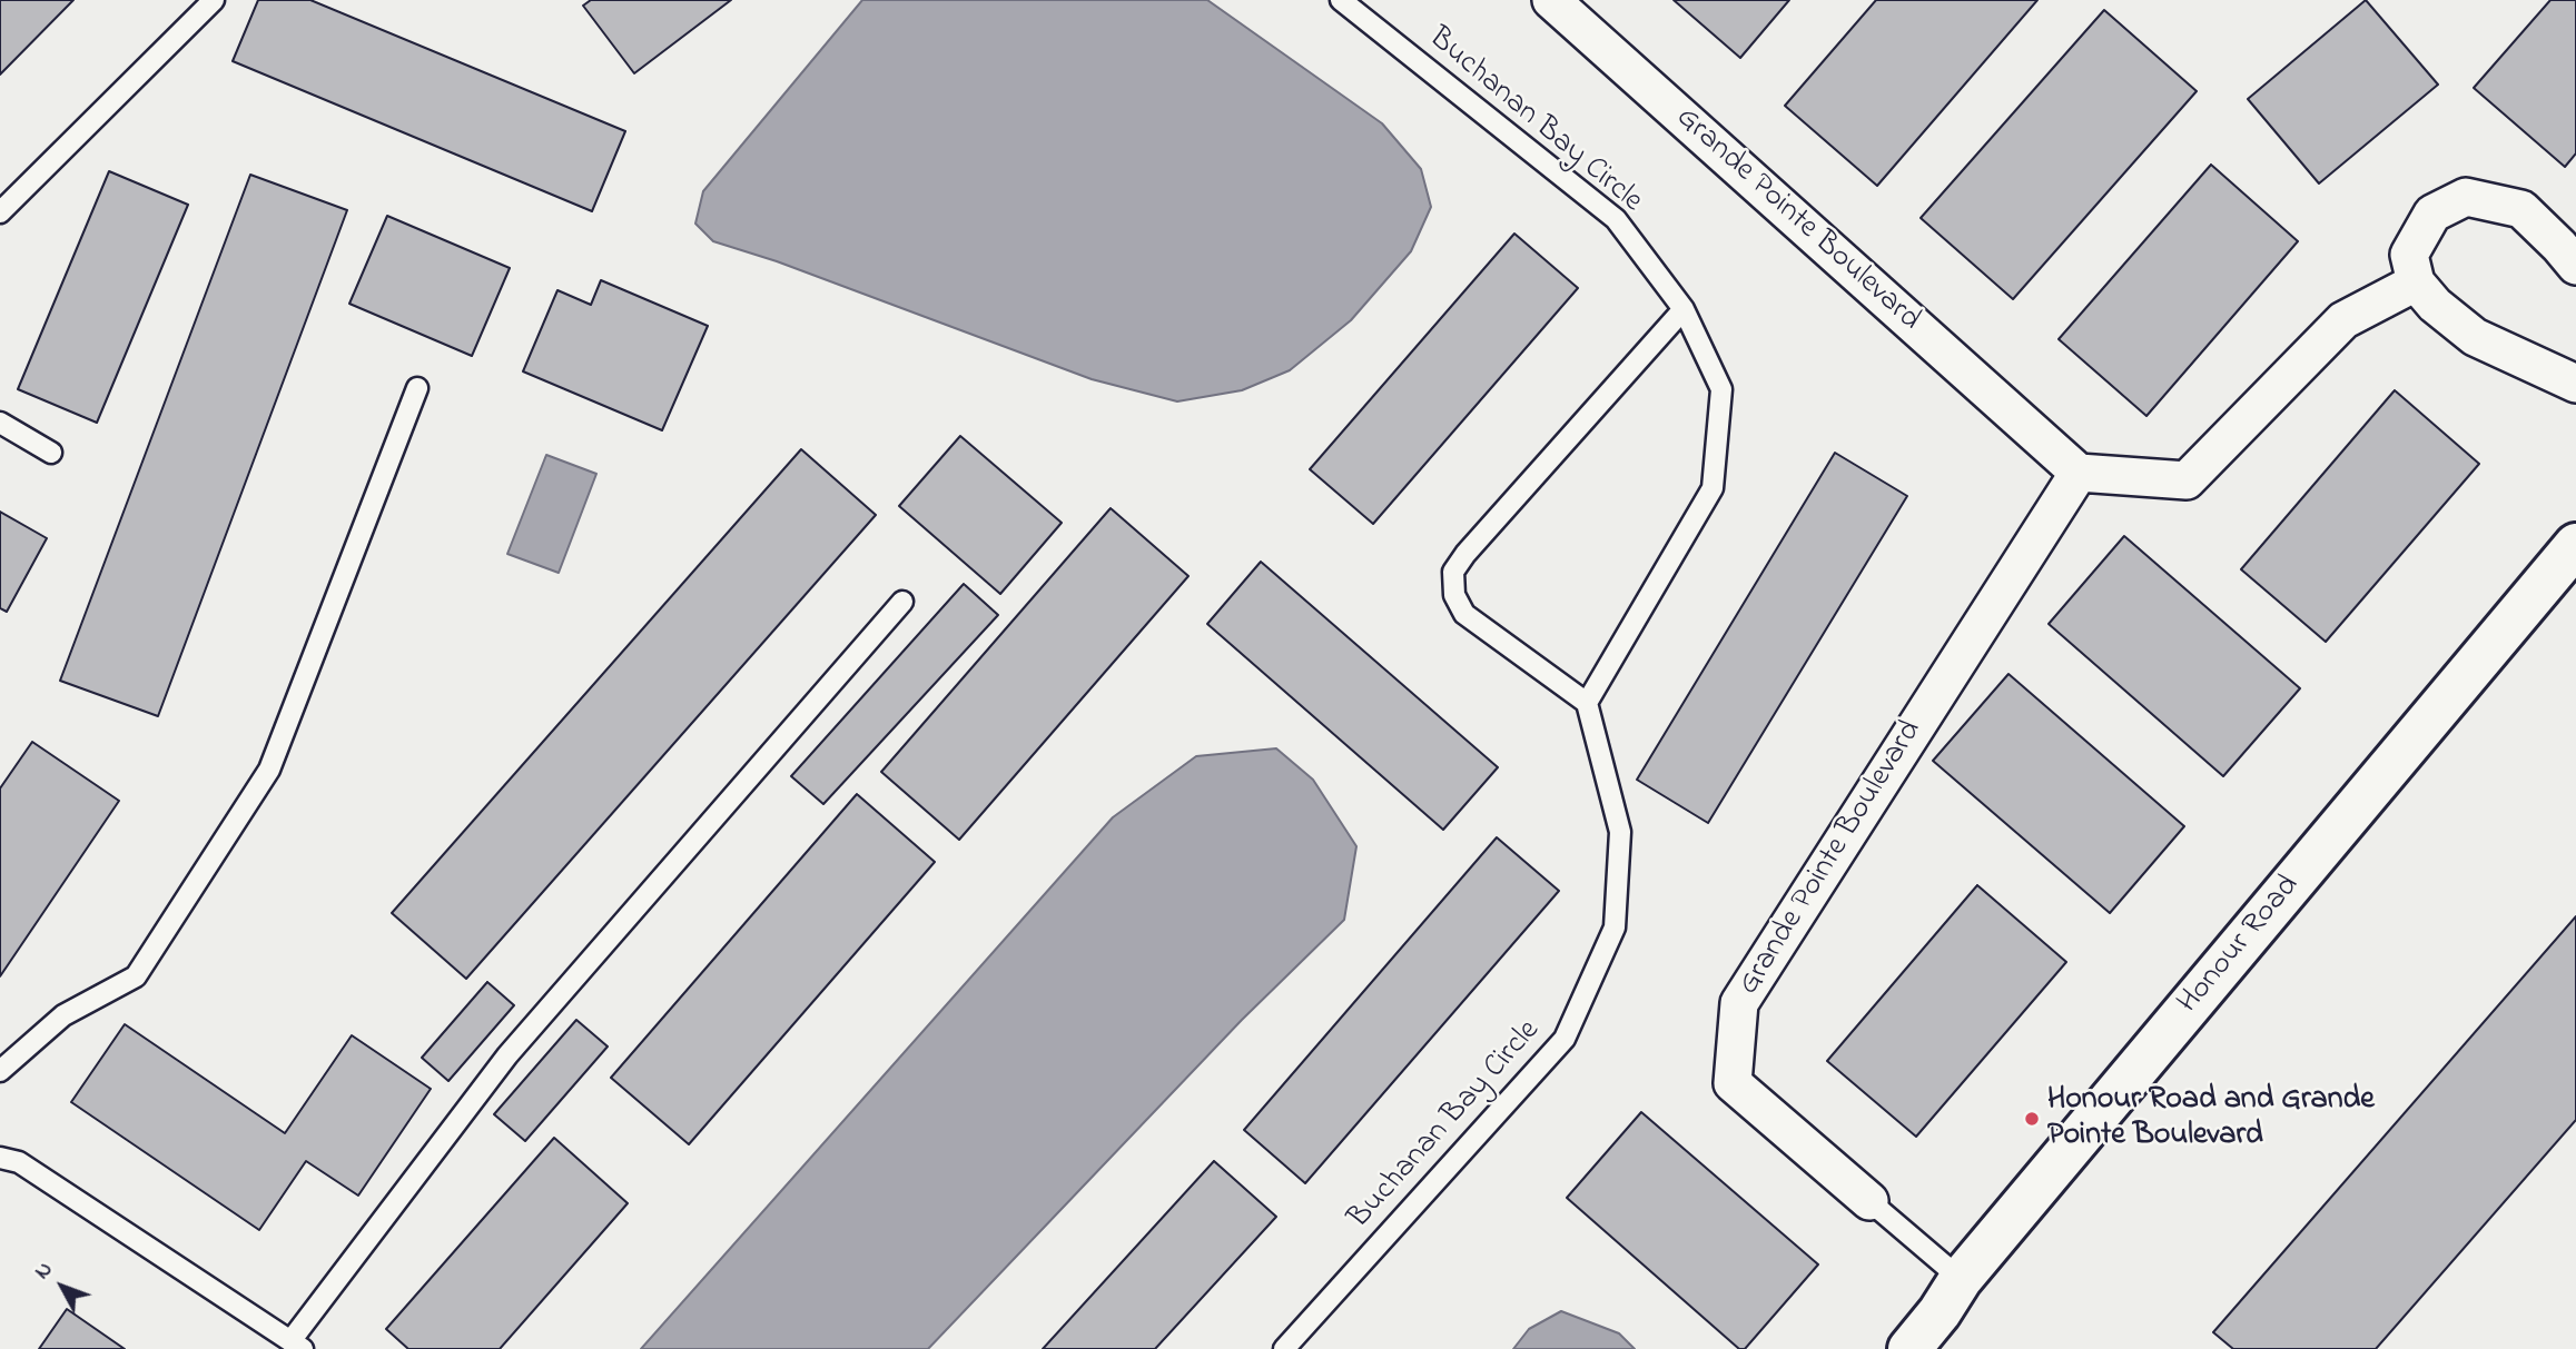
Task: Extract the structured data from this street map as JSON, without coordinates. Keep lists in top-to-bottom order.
{
  "streets": {
    "street": ["Grande Pointe Boulevard", "Honour Road"],
    "lane": ["Buchanan Bay Circle"]
  },
  "crossings": [
    ["Grande Pointe Boulevard", "Honour Road"]
  ],
  "places": ["Honour Road and Grande Pointe Boulevard"],
  "north": "top left"
}
